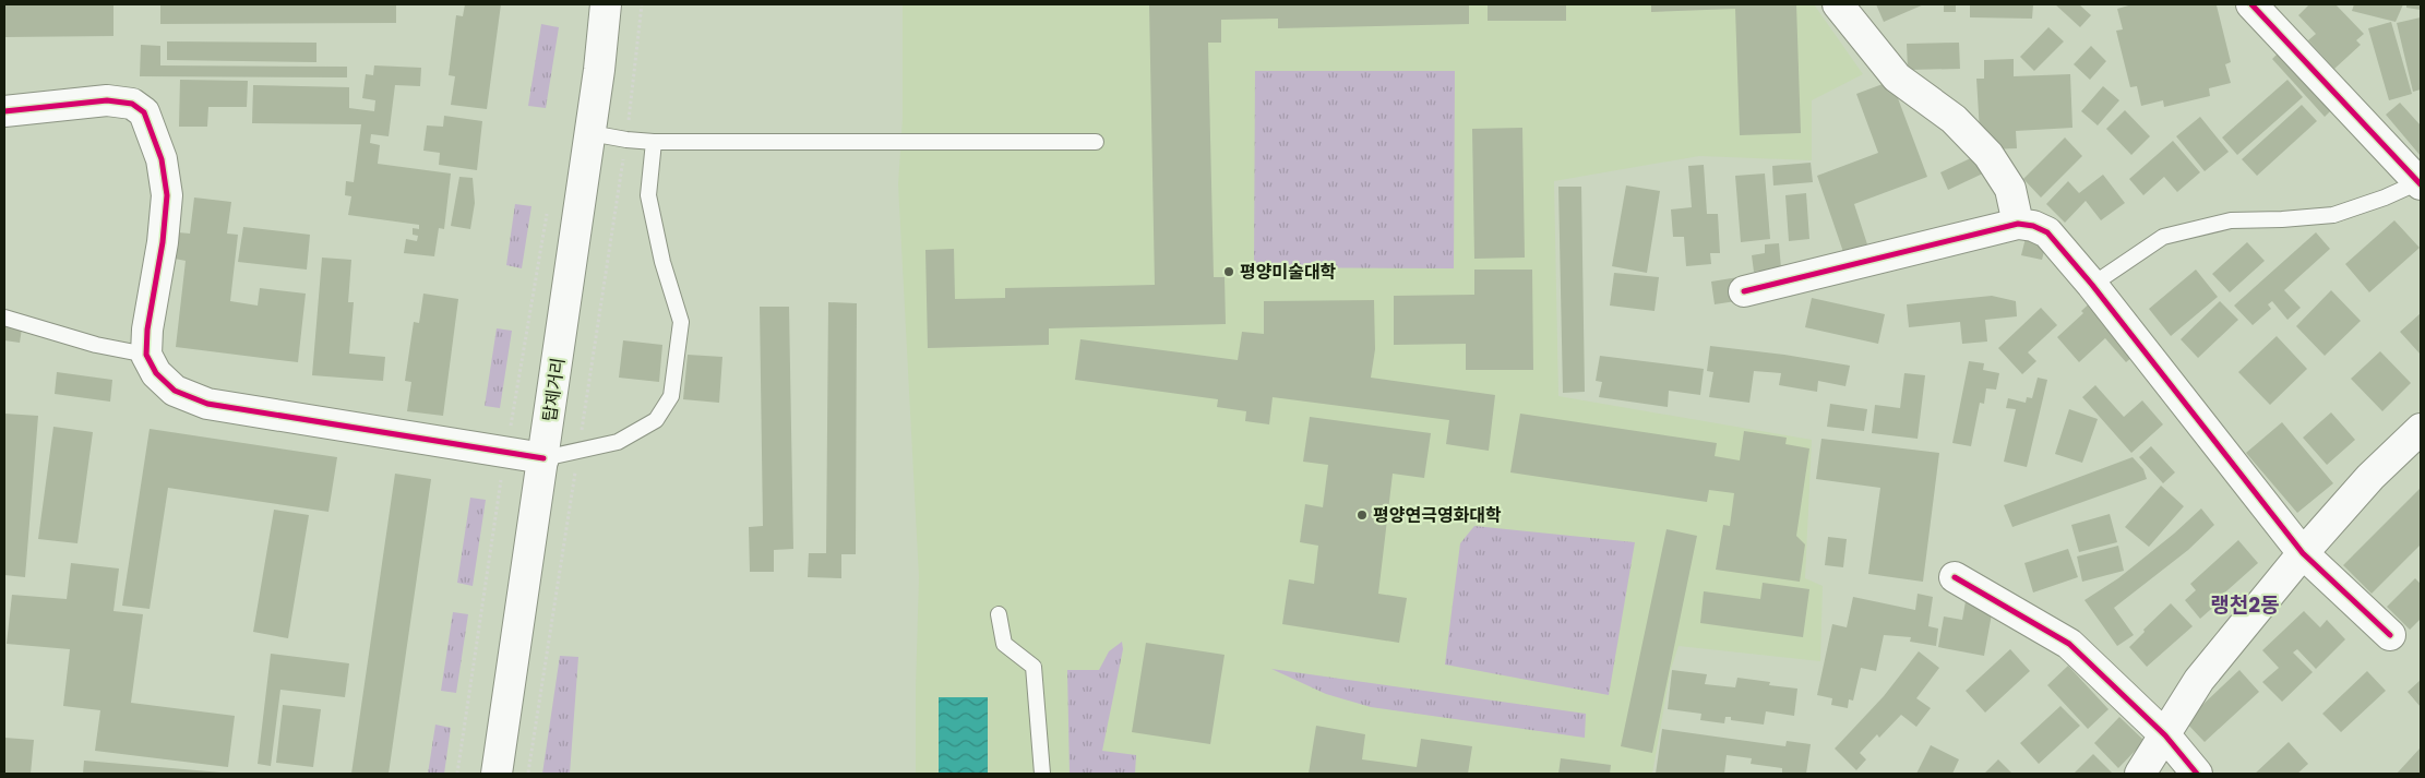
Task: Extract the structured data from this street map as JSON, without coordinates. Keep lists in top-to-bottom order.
{
  "streets": {
    "street": ["탑제거리"]
  },
  "districts": ["랭천2동"],
  "places": ["평양미술대학", "평양연극영화대학"]
}
